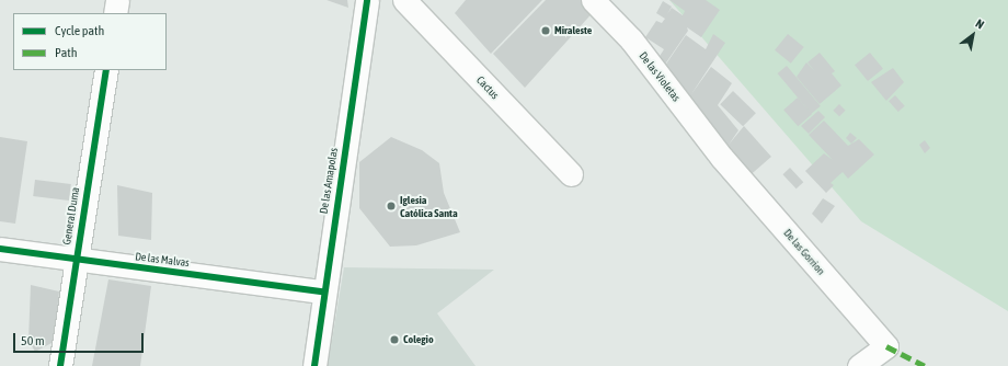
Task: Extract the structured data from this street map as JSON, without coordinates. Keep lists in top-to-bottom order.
{
  "streets": {
    "street": [
      "De las Violetas",
      "Cactus",
      "De las Amapolas",
      "General Duma",
      "De las Gorrion",
      "De las Malvas"
    ]
  },
  "crossings": [
    ["De las Violetas", "De las Gorrion"],
    ["De las Amapolas", "De las Malvas"],
    ["General Duma", "De las Malvas"]
  ],
  "places": ["Miraleste", "Iglesia Católica Santa", "Colegio"],
  "legend": ["Cycle path", "Path"],
  "scale_bar": "50 m",
  "north": "top right"
}
